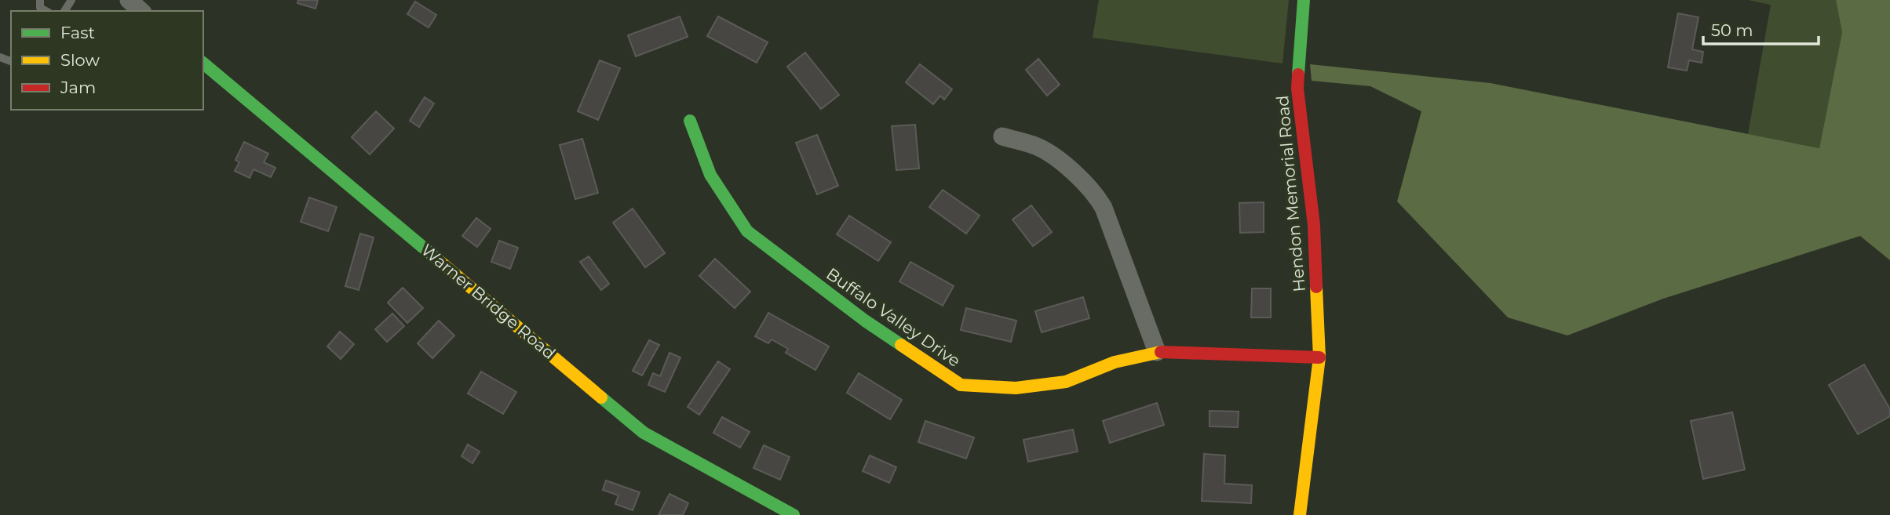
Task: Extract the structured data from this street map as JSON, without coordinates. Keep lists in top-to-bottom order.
{
  "streets": {
    "street": ["Hendon Memorial Road", "Warner Bridge Road", "Buffalo Valley Drive"]
  },
  "crossings": [
    ["Hendon Memorial Road", "Buffalo Valley Drive"]
  ],
  "legend": ["Fast", "Slow", "Jam"],
  "scale_bar": "50 m"
}
